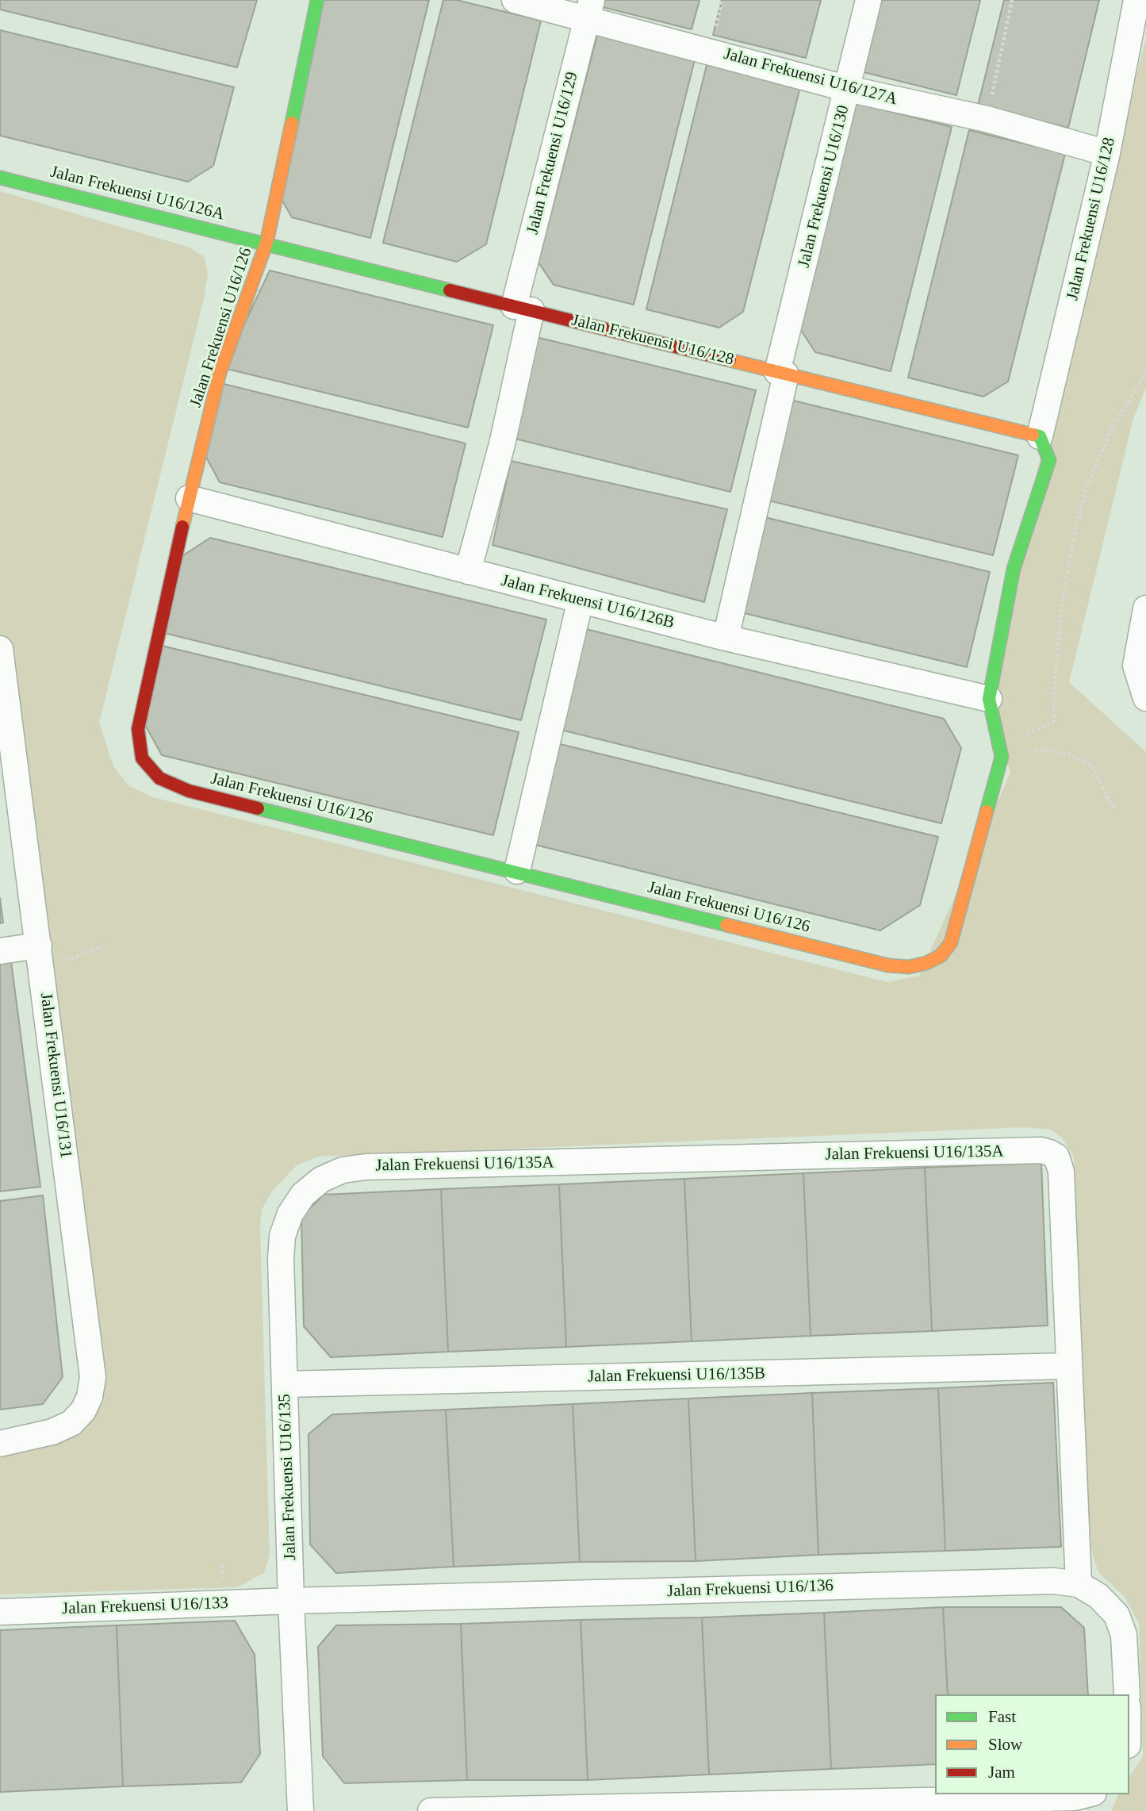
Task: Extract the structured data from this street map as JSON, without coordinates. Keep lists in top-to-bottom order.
{
  "streets": {
    "street": [
      "Jalan Frekuensi U16/127A",
      "Jalan Frekuensi U16/129",
      "Jalan Frekuensi U16/130",
      "Jalan Frekuensi U16/126A",
      "Jalan Frekuensi U16/128",
      "Jalan Frekuensi U16/126",
      "Jalan Frekuensi U16/126B",
      "Jalan Frekuensi U16/131",
      "Jalan Frekuensi U16/135A",
      "Jalan Frekuensi U16/135B",
      "Jalan Frekuensi U16/135",
      "Jalan Frekuensi U16/136",
      "Jalan Frekuensi U16/133"
    ]
  },
  "crossings": [
    ["Jalan Frekuensi U16/127A", "Jalan Frekuensi U16/129"],
    ["Jalan Frekuensi U16/127A", "Jalan Frekuensi U16/130"],
    ["Jalan Frekuensi U16/127A", "Jalan Frekuensi U16/128"],
    ["Jalan Frekuensi U16/129", "Jalan Frekuensi U16/128"],
    ["Jalan Frekuensi U16/129", "Jalan Frekuensi U16/126B"],
    ["Jalan Frekuensi U16/130", "Jalan Frekuensi U16/128"],
    ["Jalan Frekuensi U16/130", "Jalan Frekuensi U16/126B"],
    ["Jalan Frekuensi U16/126A", "Jalan Frekuensi U16/128"],
    ["Jalan Frekuensi U16/126A", "Jalan Frekuensi U16/126"],
    ["Jalan Frekuensi U16/128", "Jalan Frekuensi U16/126"],
    ["Jalan Frekuensi U16/126", "Jalan Frekuensi U16/126B"],
    ["Jalan Frekuensi U16/135A", "Jalan Frekuensi U16/135B"],
    ["Jalan Frekuensi U16/135A", "Jalan Frekuensi U16/135"],
    ["Jalan Frekuensi U16/135A", "Jalan Frekuensi U16/136"],
    ["Jalan Frekuensi U16/135B", "Jalan Frekuensi U16/135"],
    ["Jalan Frekuensi U16/135", "Jalan Frekuensi U16/136"],
    ["Jalan Frekuensi U16/135", "Jalan Frekuensi U16/133"],
    ["Jalan Frekuensi U16/136", "Jalan Frekuensi U16/133"]
  ],
  "legend": ["Fast", "Slow", "Jam"]
}
